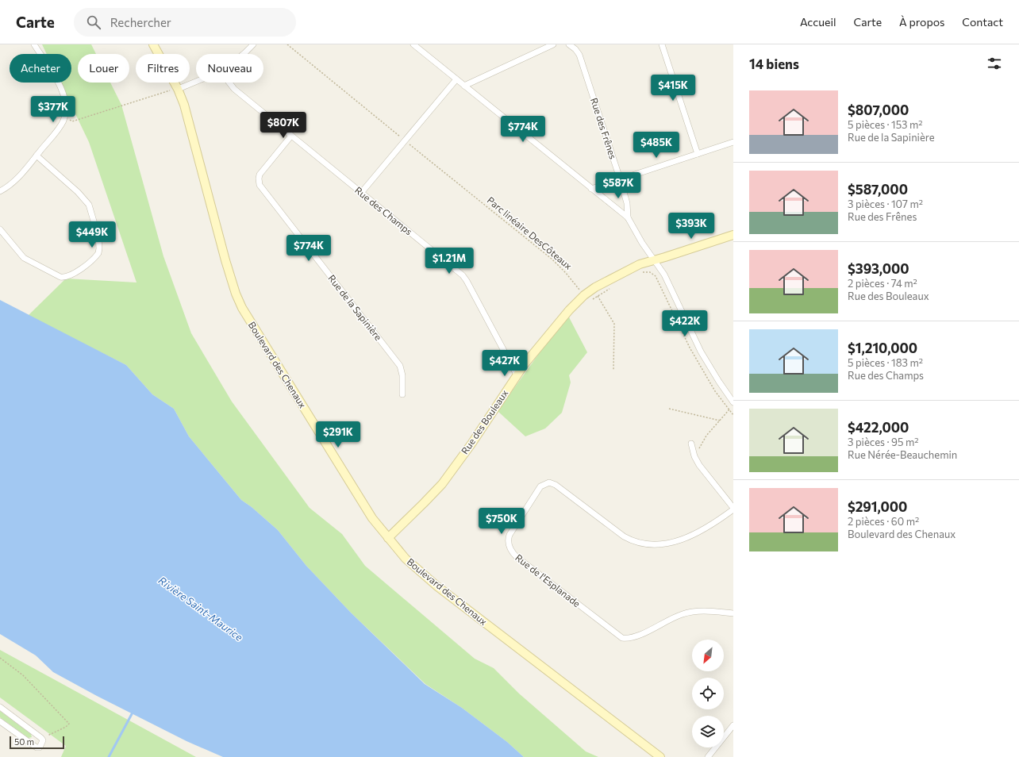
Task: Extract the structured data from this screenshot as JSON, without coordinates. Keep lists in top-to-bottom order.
{
  "streets": {
    "street": [
      "Rue des Frênes",
      "Rue des Champs",
      "Rue de la Sapinière",
      "Boulevard des Chenaux",
      "Rue des Bouleaux",
      "Rue de l'Esplanade"
    ],
    "path": ["Parc linéaire DesCôteaux"]
  },
  "crossings": [
    ["Rue des Champs", "Rue de la Sapinière"],
    ["Rue des Champs", "Rue des Bouleaux"],
    ["Parc linéaire DesCôteaux", "Rue des Bouleaux"],
    ["Boulevard des Chenaux", "Rue des Bouleaux"]
  ],
  "water": ["Rivière Saint-Maurice"],
  "scale_bar": "50 m",
  "north": "bottom left",
  "page": {
    "header": "Carte",
    "search": "Rechercher",
    "nav": [
      "Accueil",
      "Carte",
      "À propos",
      "Contact"
    ],
    "heading": "14 biens",
    "chip": [
      "Acheter",
      "Louer",
      "Filtres",
      "Nouveau"
    ],
    "price": [
      "$415K",
      "$377K",
      "$807K",
      "$774K",
      "$485K",
      "$587K",
      "$393K",
      "$449K",
      "$774K",
      "$1.21M",
      "$422K",
      "$427K",
      "$291K",
      "$750K"
    ],
    "list": [
      {
        "name": "$807,000",
        "note": "5 pièces · 153 m² · Rue de la Sapinière"
      },
      {
        "name": "$587,000",
        "note": "3 pièces · 107 m² · Rue des Frênes"
      },
      {
        "name": "$393,000",
        "note": "2 pièces · 74 m² · Rue des Bouleaux"
      },
      {
        "name": "$1,210,000",
        "note": "5 pièces · 183 m² · Rue des Champs"
      },
      {
        "name": "$422,000",
        "note": "3 pièces · 95 m² · Rue Nérée-Beauchemin"
      },
      {
        "name": "$291,000",
        "note": "2 pièces · 60 m² · Boulevard des Chenaux"
      }
    ],
    "scale": "50 m"
  }
}
